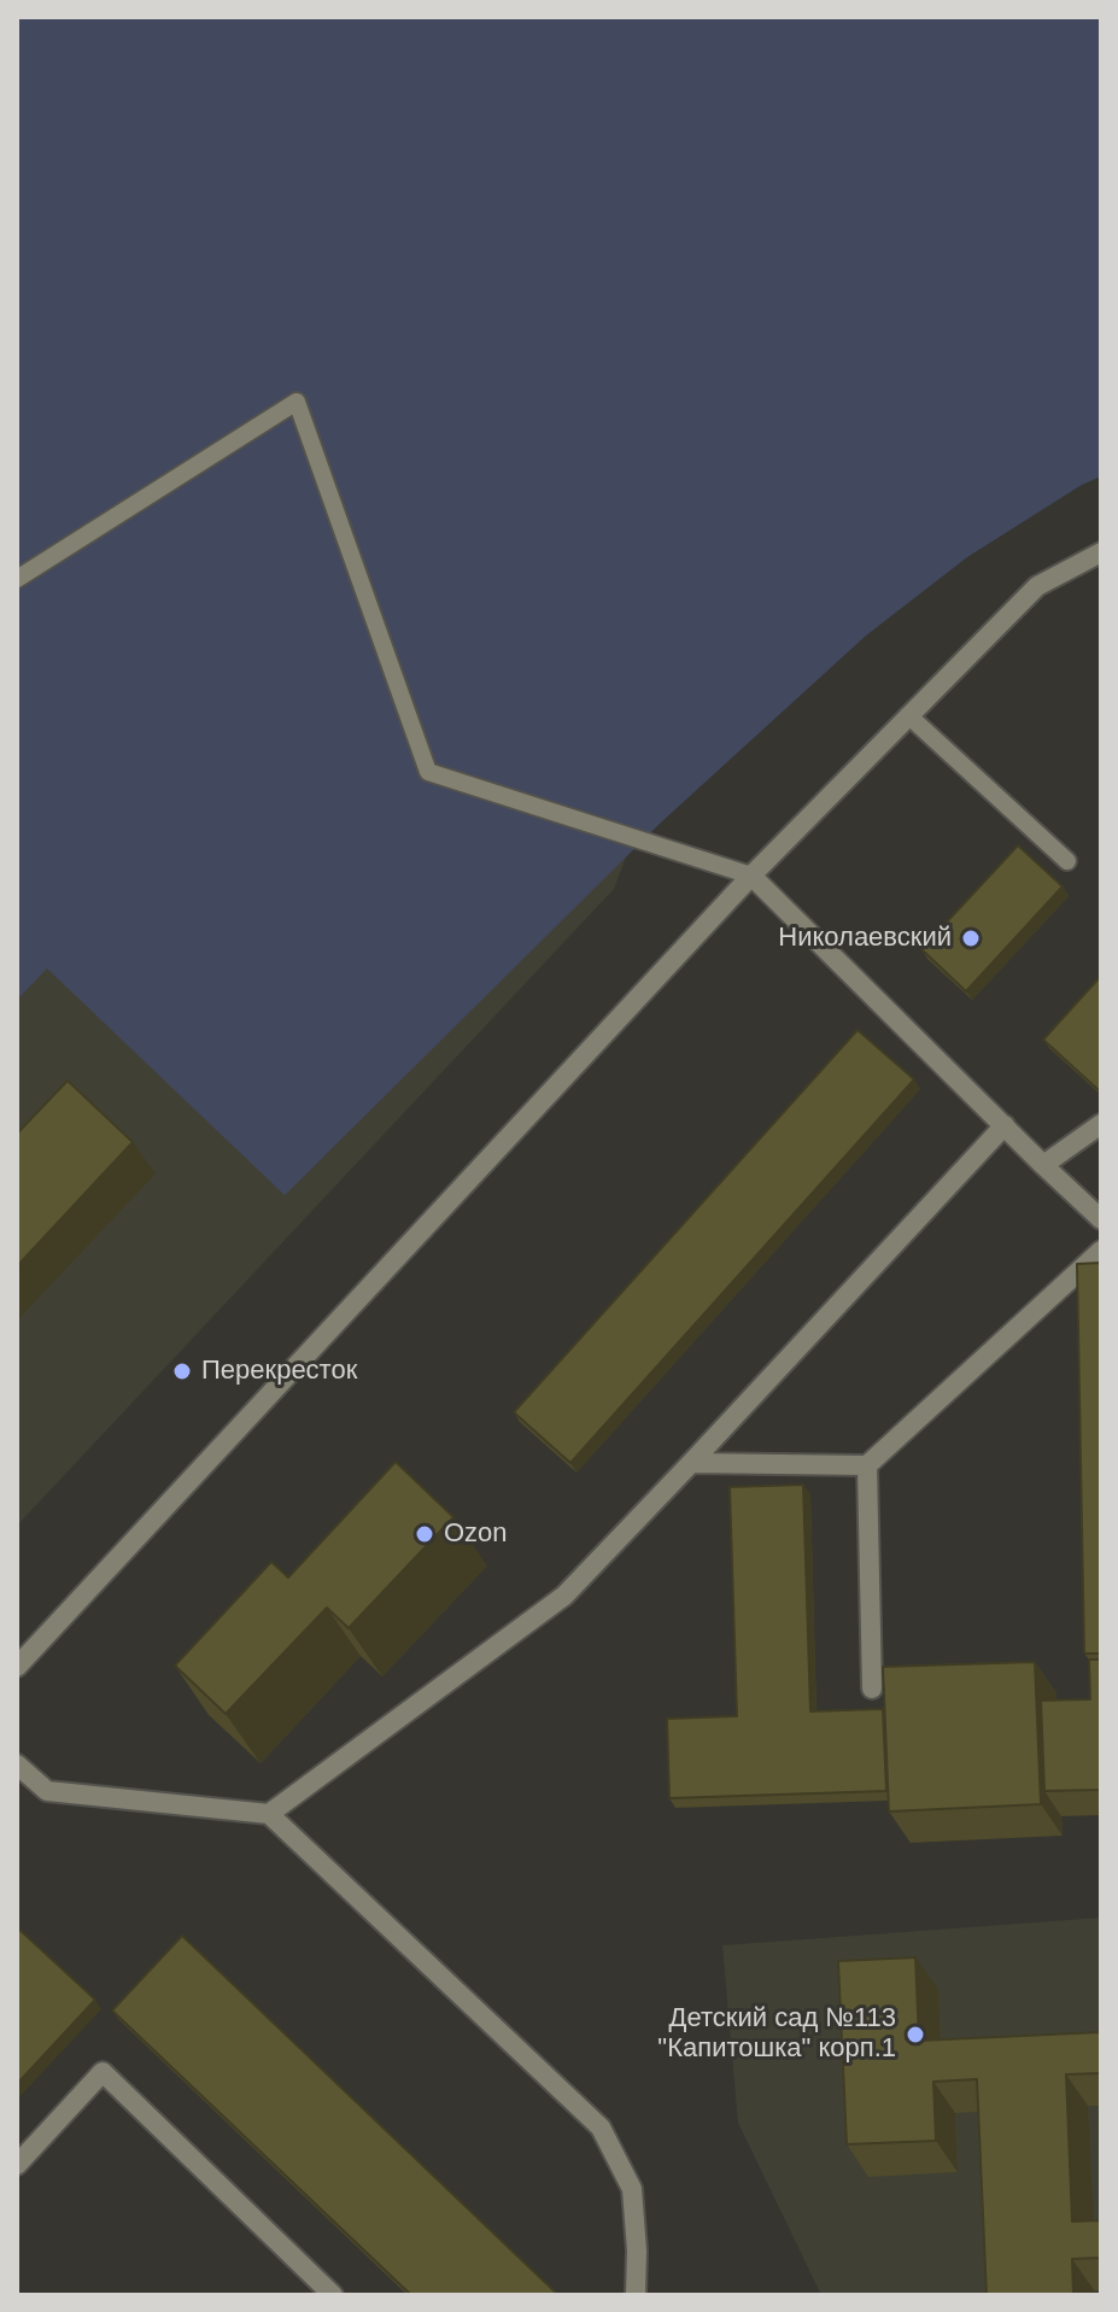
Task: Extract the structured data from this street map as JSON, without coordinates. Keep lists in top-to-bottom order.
{
  "places": [
    "Николаевский",
    "Перекресток",
    "Ozon",
    "Детский сад №113 \"Капитошка\" корп.1"
  ]
}
